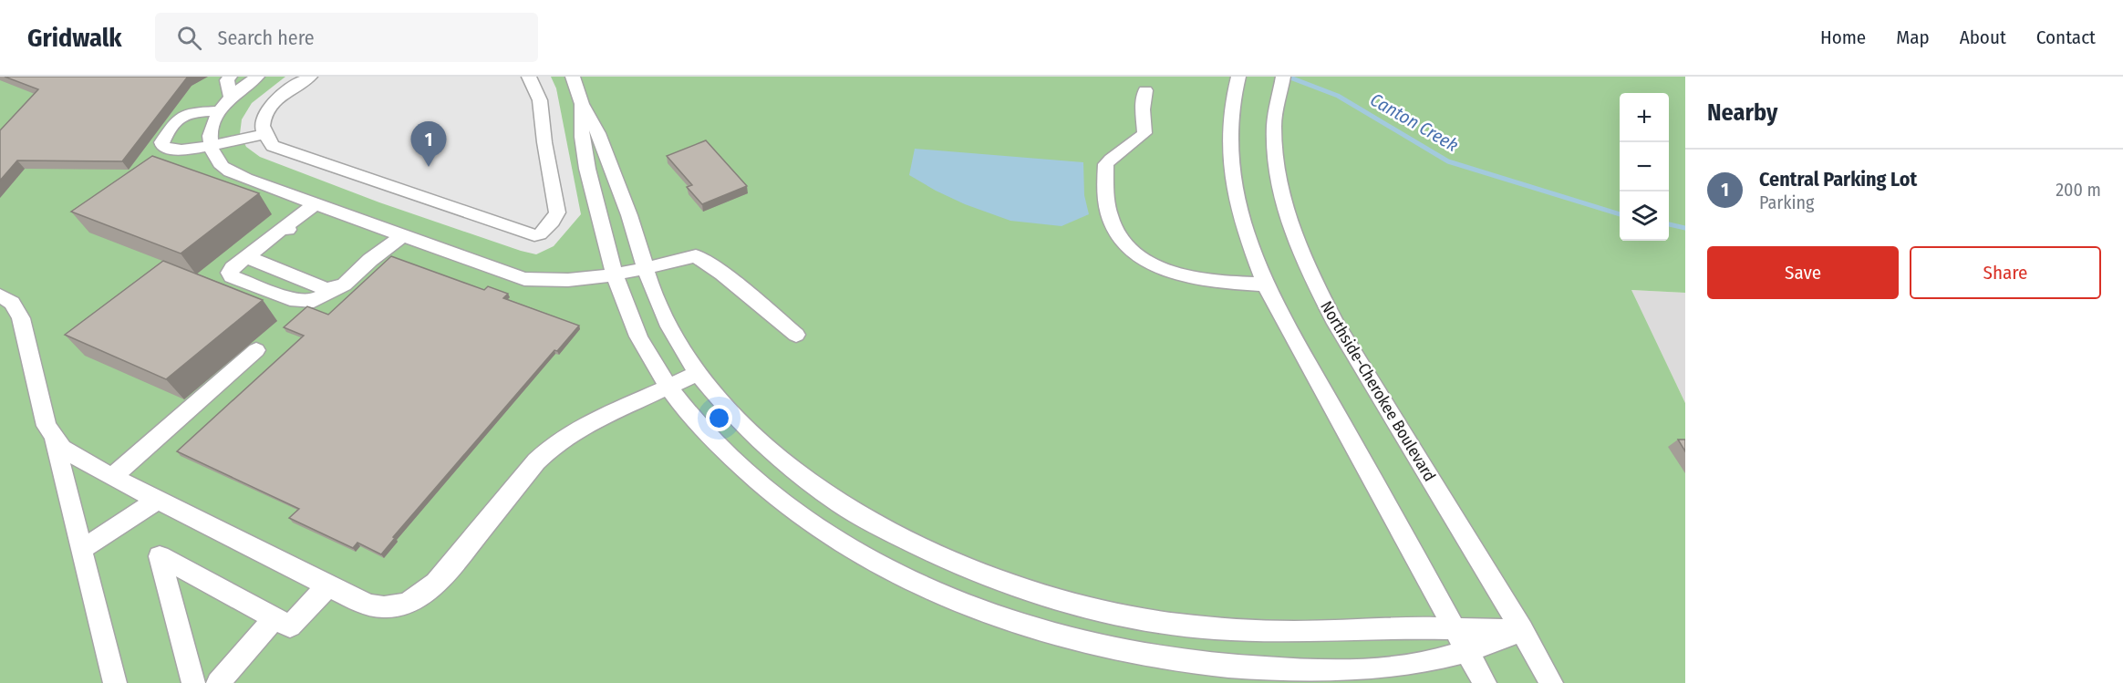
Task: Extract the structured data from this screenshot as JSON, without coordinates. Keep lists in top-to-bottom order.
{
  "streets": {
    "street": ["Northside-Cherokee Boulevard"]
  },
  "water": ["Canton Creek"],
  "page": {
    "header": "Gridwalk",
    "search": "Search here",
    "nav": [
      "Home",
      "Map",
      "About",
      "Contact"
    ],
    "heading": "Nearby",
    "map_buttons": ["+", "−"],
    "pins": "1",
    "list": [
      {
        "mark": "1",
        "name": "Central Parking Lot",
        "note": "Parking",
        "value": "200 m"
      }
    ],
    "buttons": ["Save", "Share"]
  }
}
